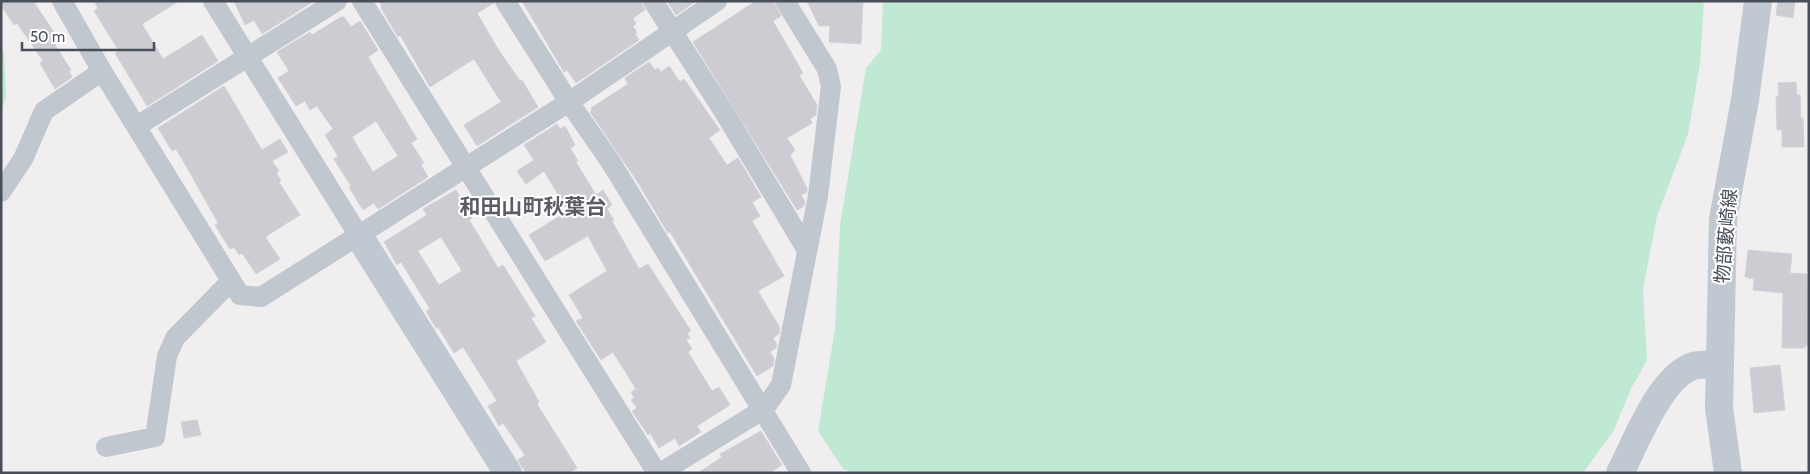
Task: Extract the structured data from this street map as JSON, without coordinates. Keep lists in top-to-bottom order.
{
  "streets": {
    "main road": ["物部藪崎線"]
  },
  "districts": ["和田山町秋葉台"],
  "scale_bar": "50 m"
}
